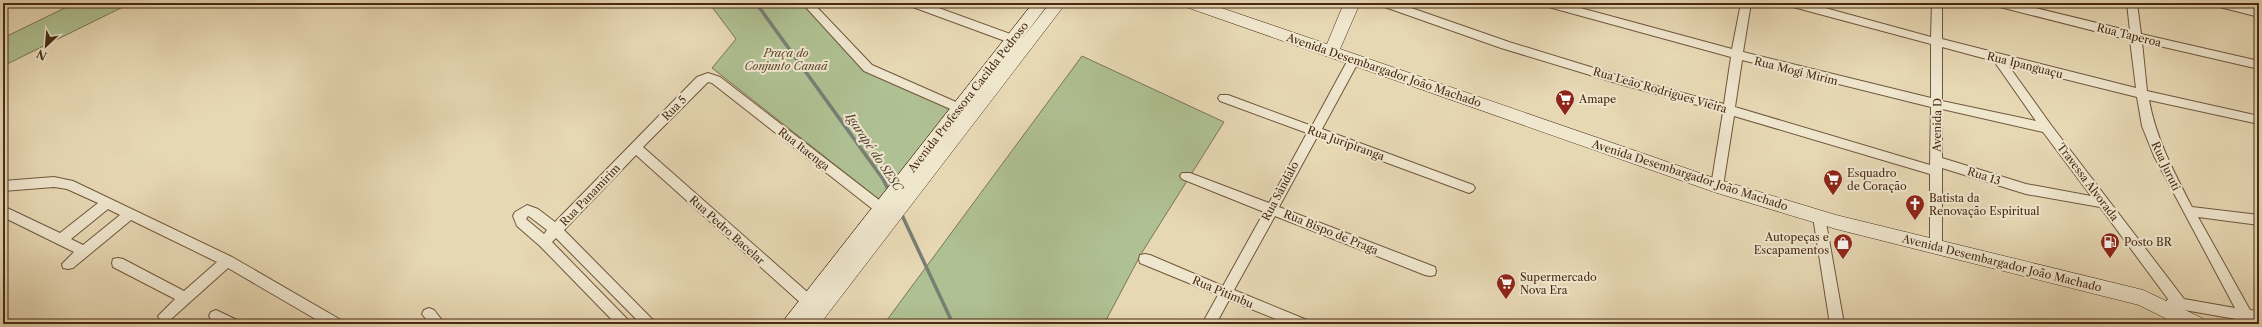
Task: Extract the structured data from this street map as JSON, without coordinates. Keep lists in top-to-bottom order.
{
  "streets": {
    "main road": ["Avenida Desembargador João Machado", "Avenida Professora Cacilda Pedroso"],
    "street": [
      "Rua Taperoa",
      "Rua Ipanguaçu",
      "Rua Mogi Mirim",
      "Rua Leão Rodrigues Vieira",
      "Rua 5",
      "Avenida D",
      "Rua Juripiranga",
      "Rua Itaenga",
      "Rua Juruti",
      "Rua 13",
      "Travessa Alvorada",
      "Rua Sândalo",
      "Rua Panamirim",
      "Rua Pedro Bacelar",
      "Rua Bispo de Praga",
      "Rua Pitimbu"
    ]
  },
  "crossings": [
    ["Rua Taperoa", "Rua Juruti"],
    ["Rua Ipanguaçu", "Avenida D"],
    ["Rua Ipanguaçu", "Rua Juruti"],
    ["Rua Ipanguaçu", "Travessa Alvorada"],
    ["Avenida Desembargador João Machado", "Avenida D"],
    ["Avenida Desembargador João Machado", "Travessa Alvorada"],
    ["Avenida Desembargador João Machado", "Rua Sândalo"],
    ["Rua Mogi Mirim", "Avenida D"],
    ["Rua Mogi Mirim", "Travessa Alvorada"],
    ["Rua Leão Rodrigues Vieira", "Avenida D"],
    ["Rua Leão Rodrigues Vieira", "Rua 13"],
    ["Avenida Professora Cacilda Pedroso", "Rua Itaenga"],
    ["Avenida Professora Cacilda Pedroso", "Rua Pedro Bacelar"],
    ["Rua 5", "Rua Itaenga"],
    ["Rua 5", "Rua Panamirim"],
    ["Rua 5", "Rua Pedro Bacelar"],
    ["Avenida D", "Rua 13"],
    ["Rua Juripiranga", "Rua Sândalo"],
    ["Rua 13", "Travessa Alvorada"],
    ["Rua Sândalo", "Rua Bispo de Praga"],
    ["Rua Sândalo", "Rua Pitimbu"],
    ["Rua Panamirim", "Rua Pedro Bacelar"]
  ],
  "water": ["Igarapé do SESC"],
  "parks": ["Praça do Conjunto Canaã"],
  "places": {
    "supermarket": ["Amape", "Esquadro de Coração", "Supermercado Nova Era"],
    "church": ["Batista da Renovação Espiritual"],
    "fuel station": ["Posto BR"],
    "shop": ["Autopeças e Escapamentos"]
  },
  "north": "bottom left"
}
